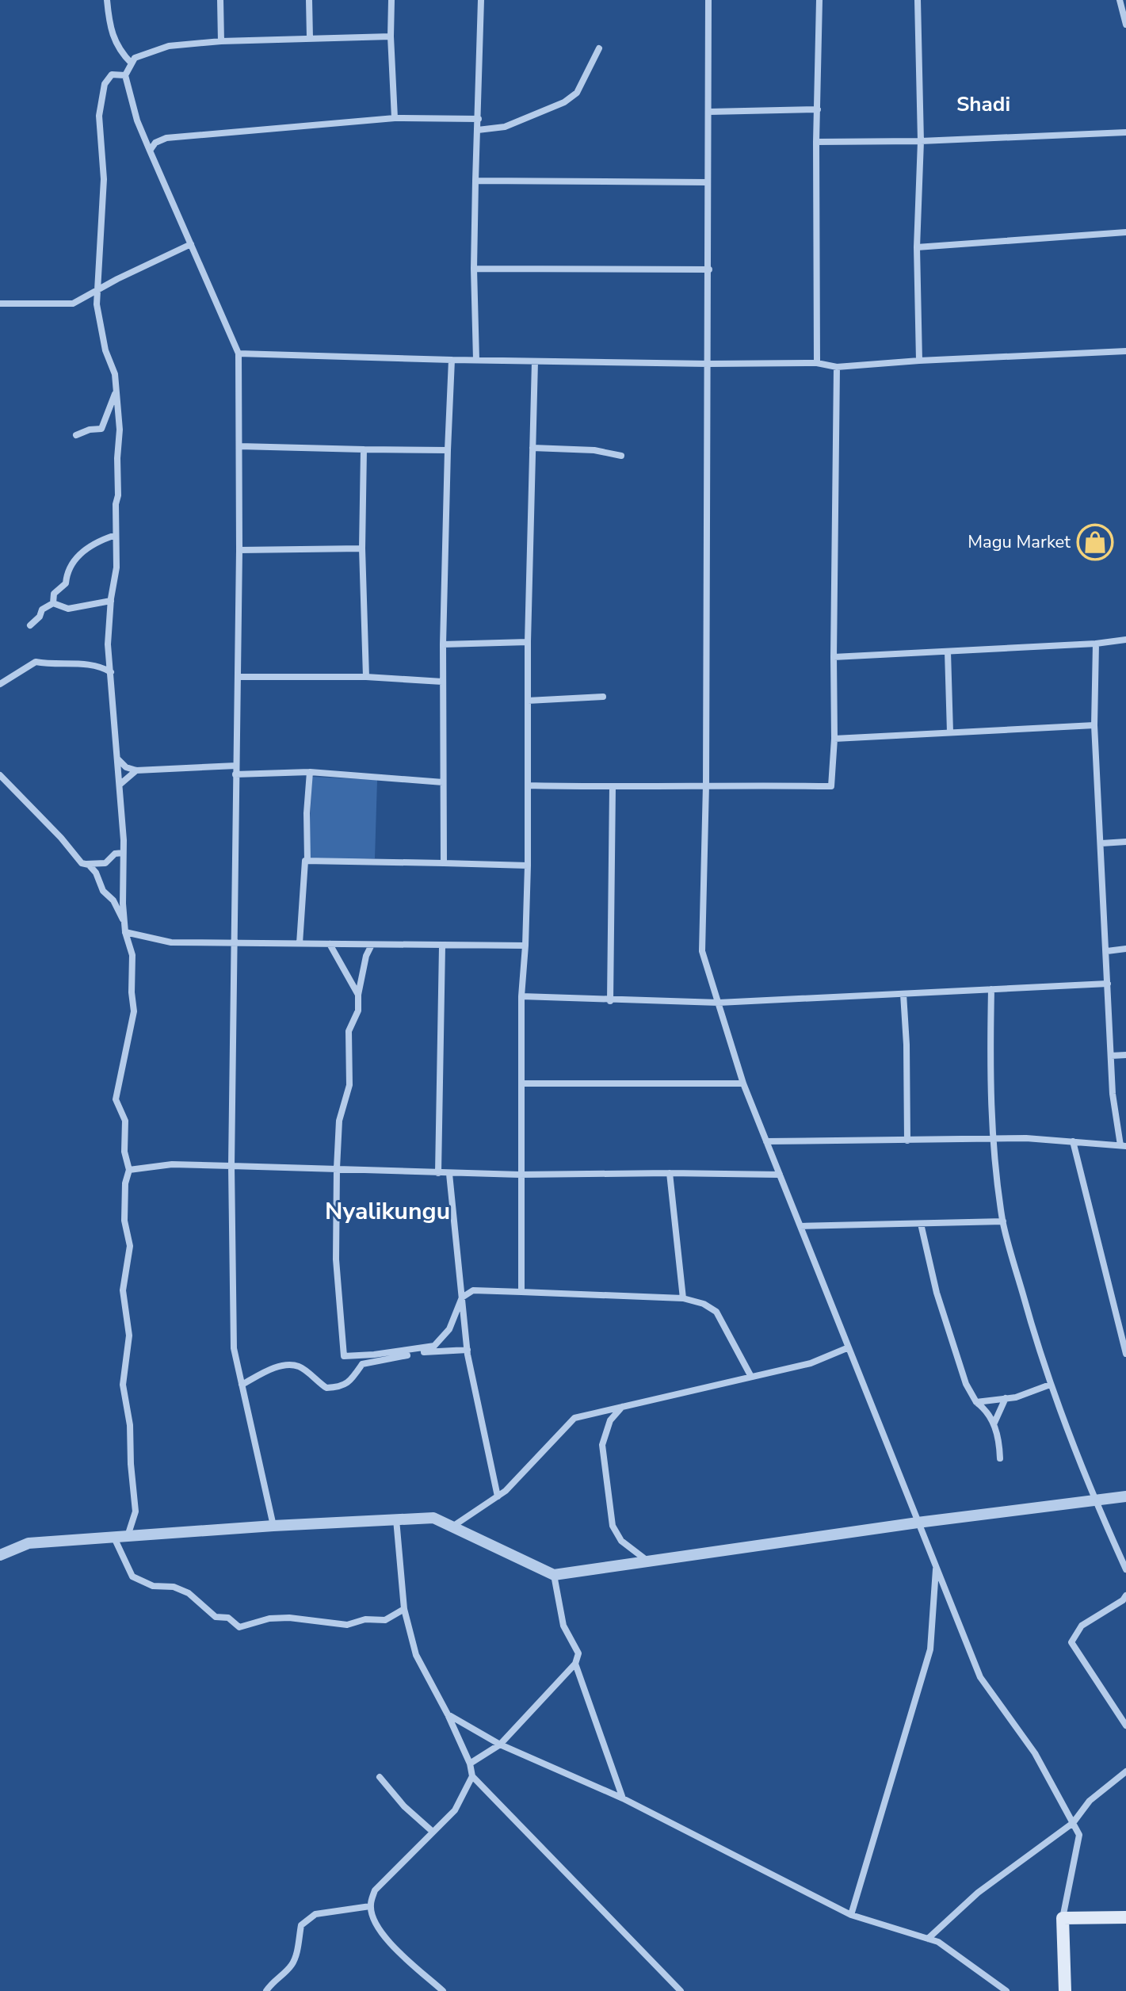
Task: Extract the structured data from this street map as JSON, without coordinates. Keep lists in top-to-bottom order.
{
  "districts": ["Shadi", "Nyalikungu"],
  "places": {
    "shop": ["Magu Market"]
  }
}
